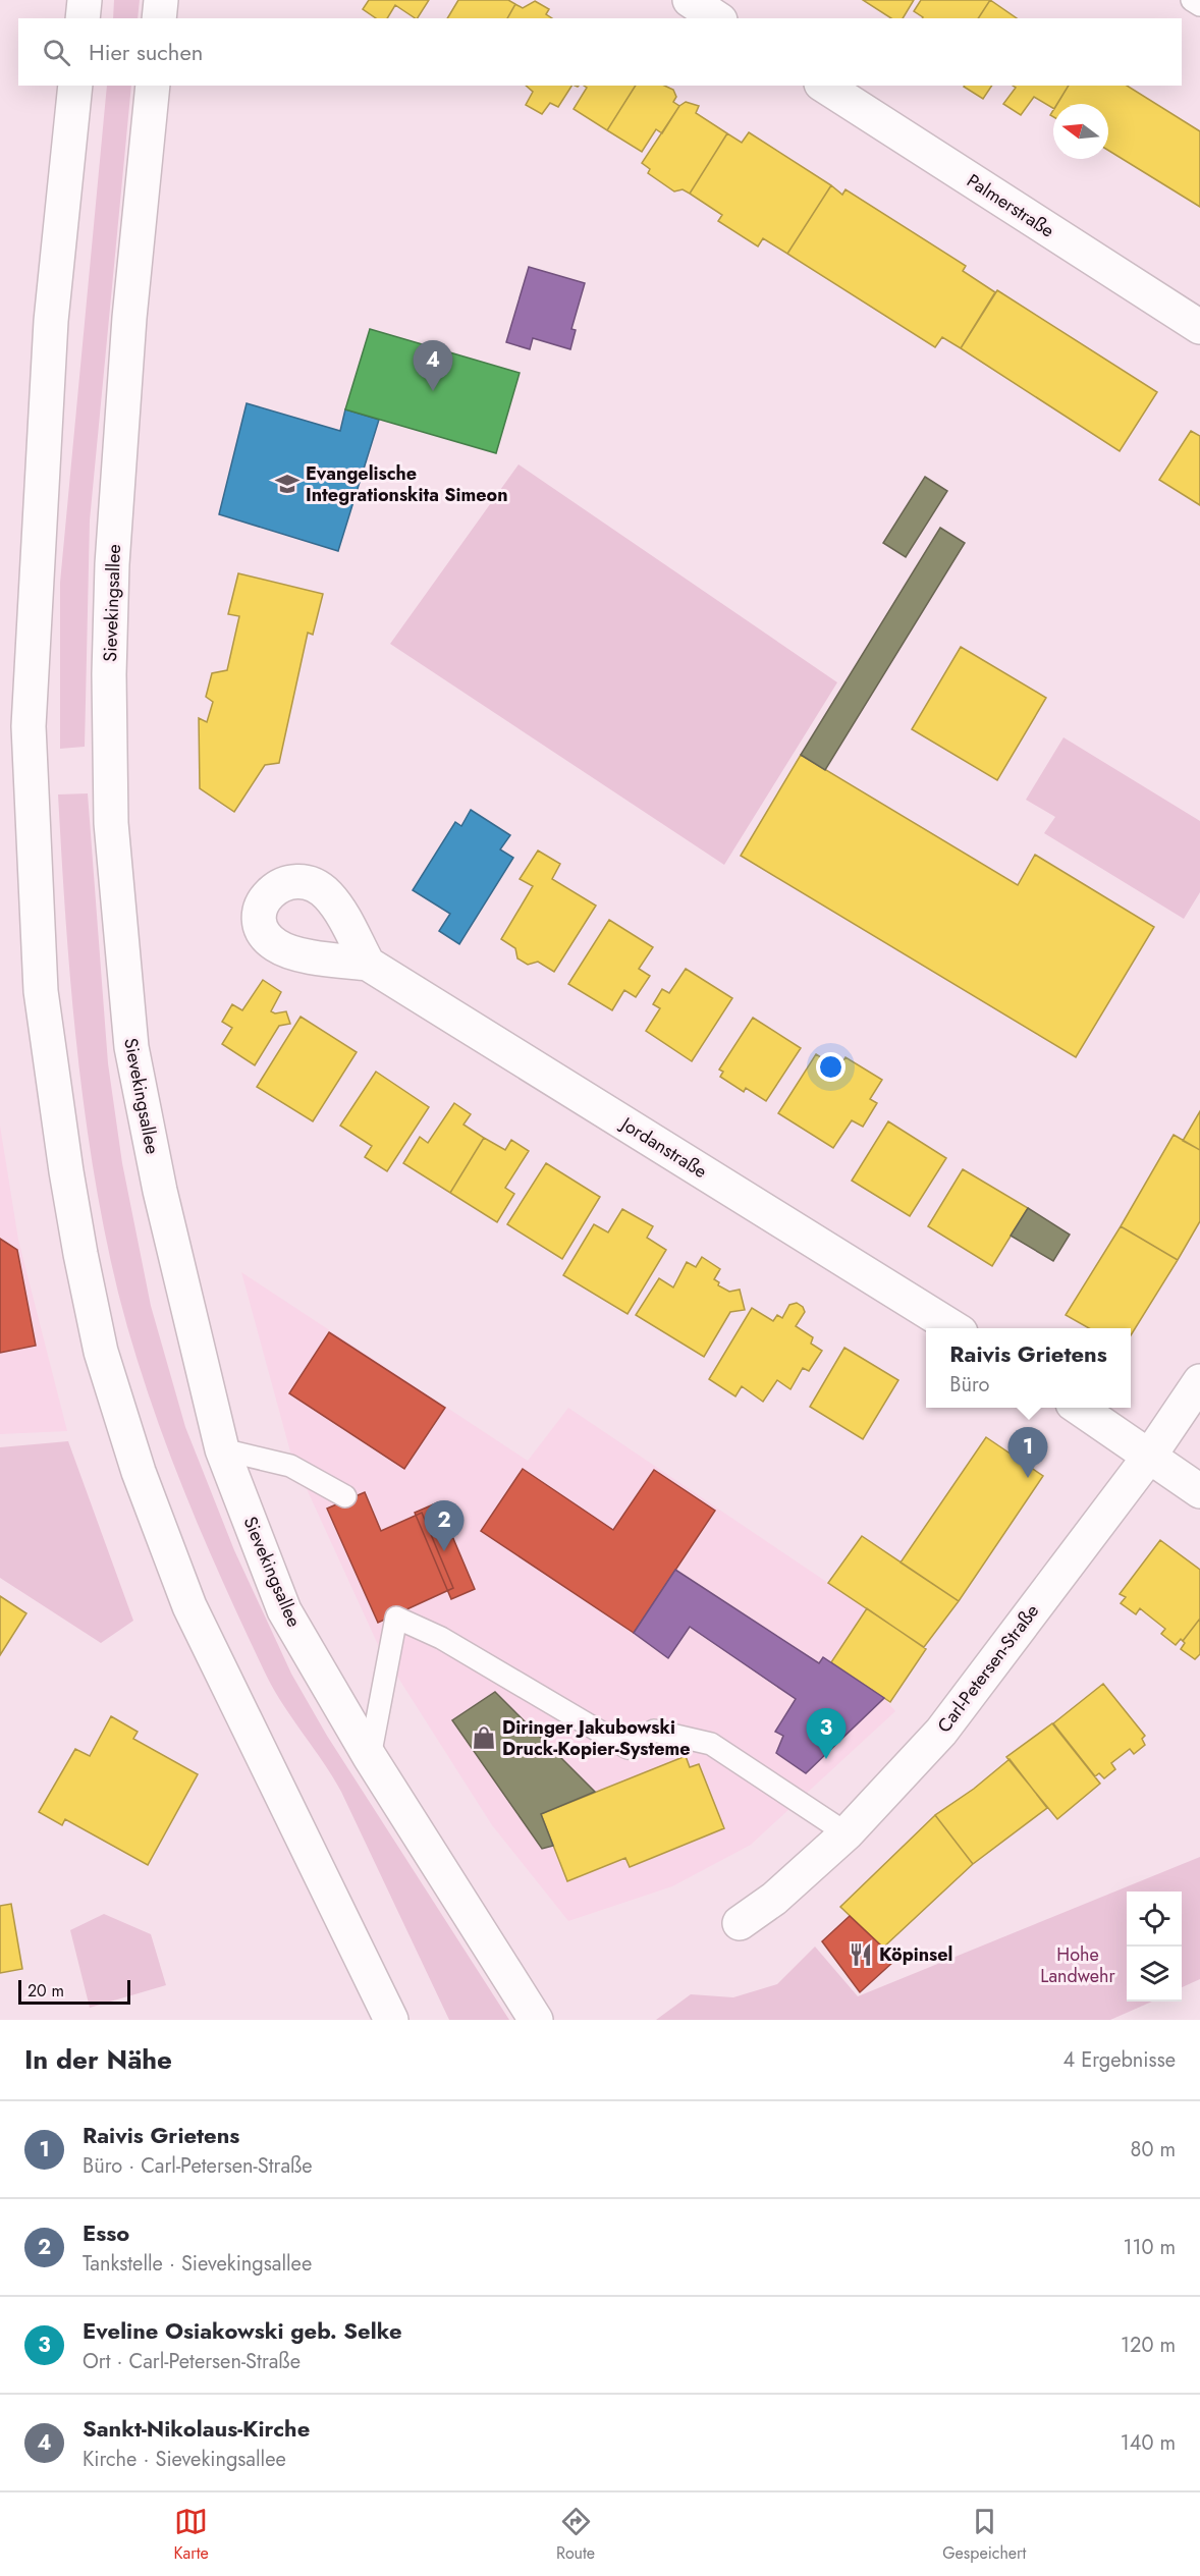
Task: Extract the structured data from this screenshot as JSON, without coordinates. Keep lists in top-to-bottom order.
{
  "streets": {
    "main road": [
      "Palmerstraße",
      "Sievekingsallee",
      "Jordanstraße",
      "Carl-Petersen-Straße"
    ]
  },
  "parks": ["Hohe Landwehr"],
  "places": {
    "school or university": ["Evangelische Integrationskita Simeon"],
    "shop": ["Diringer Jakubowski Druck-Kopier-Systeme"],
    "restaurant": ["Köpinsel"]
  },
  "scale_bar": "20 m",
  "north": "left",
  "page": {
    "search": "Hier suchen",
    "pins": [
      "4",
      "1",
      "2",
      "3"
    ],
    "popup": ["Raivis Grietens", "Büro"],
    "scale": "20 m",
    "heading": ["In der Nähe", "4 Ergebnisse"],
    "list": [
      {
        "mark": "1",
        "name": "Raivis Grietens",
        "note": "Büro · Carl-Petersen-Straße",
        "value": "80 m"
      },
      {
        "mark": "2",
        "name": "Esso",
        "note": "Tankstelle · Sievekingsallee",
        "value": "110 m"
      },
      {
        "mark": "3",
        "name": "Eveline Osiakowski geb. Selke",
        "note": "Ort · Carl-Petersen-Straße",
        "value": "120 m"
      },
      {
        "mark": "4",
        "name": "Sankt-Nikolaus-Kirche",
        "note": "Kirche · Sievekingsallee",
        "value": "140 m"
      }
    ],
    "nav": ["Karte", "Route", "Gespeichert"]
  }
}
